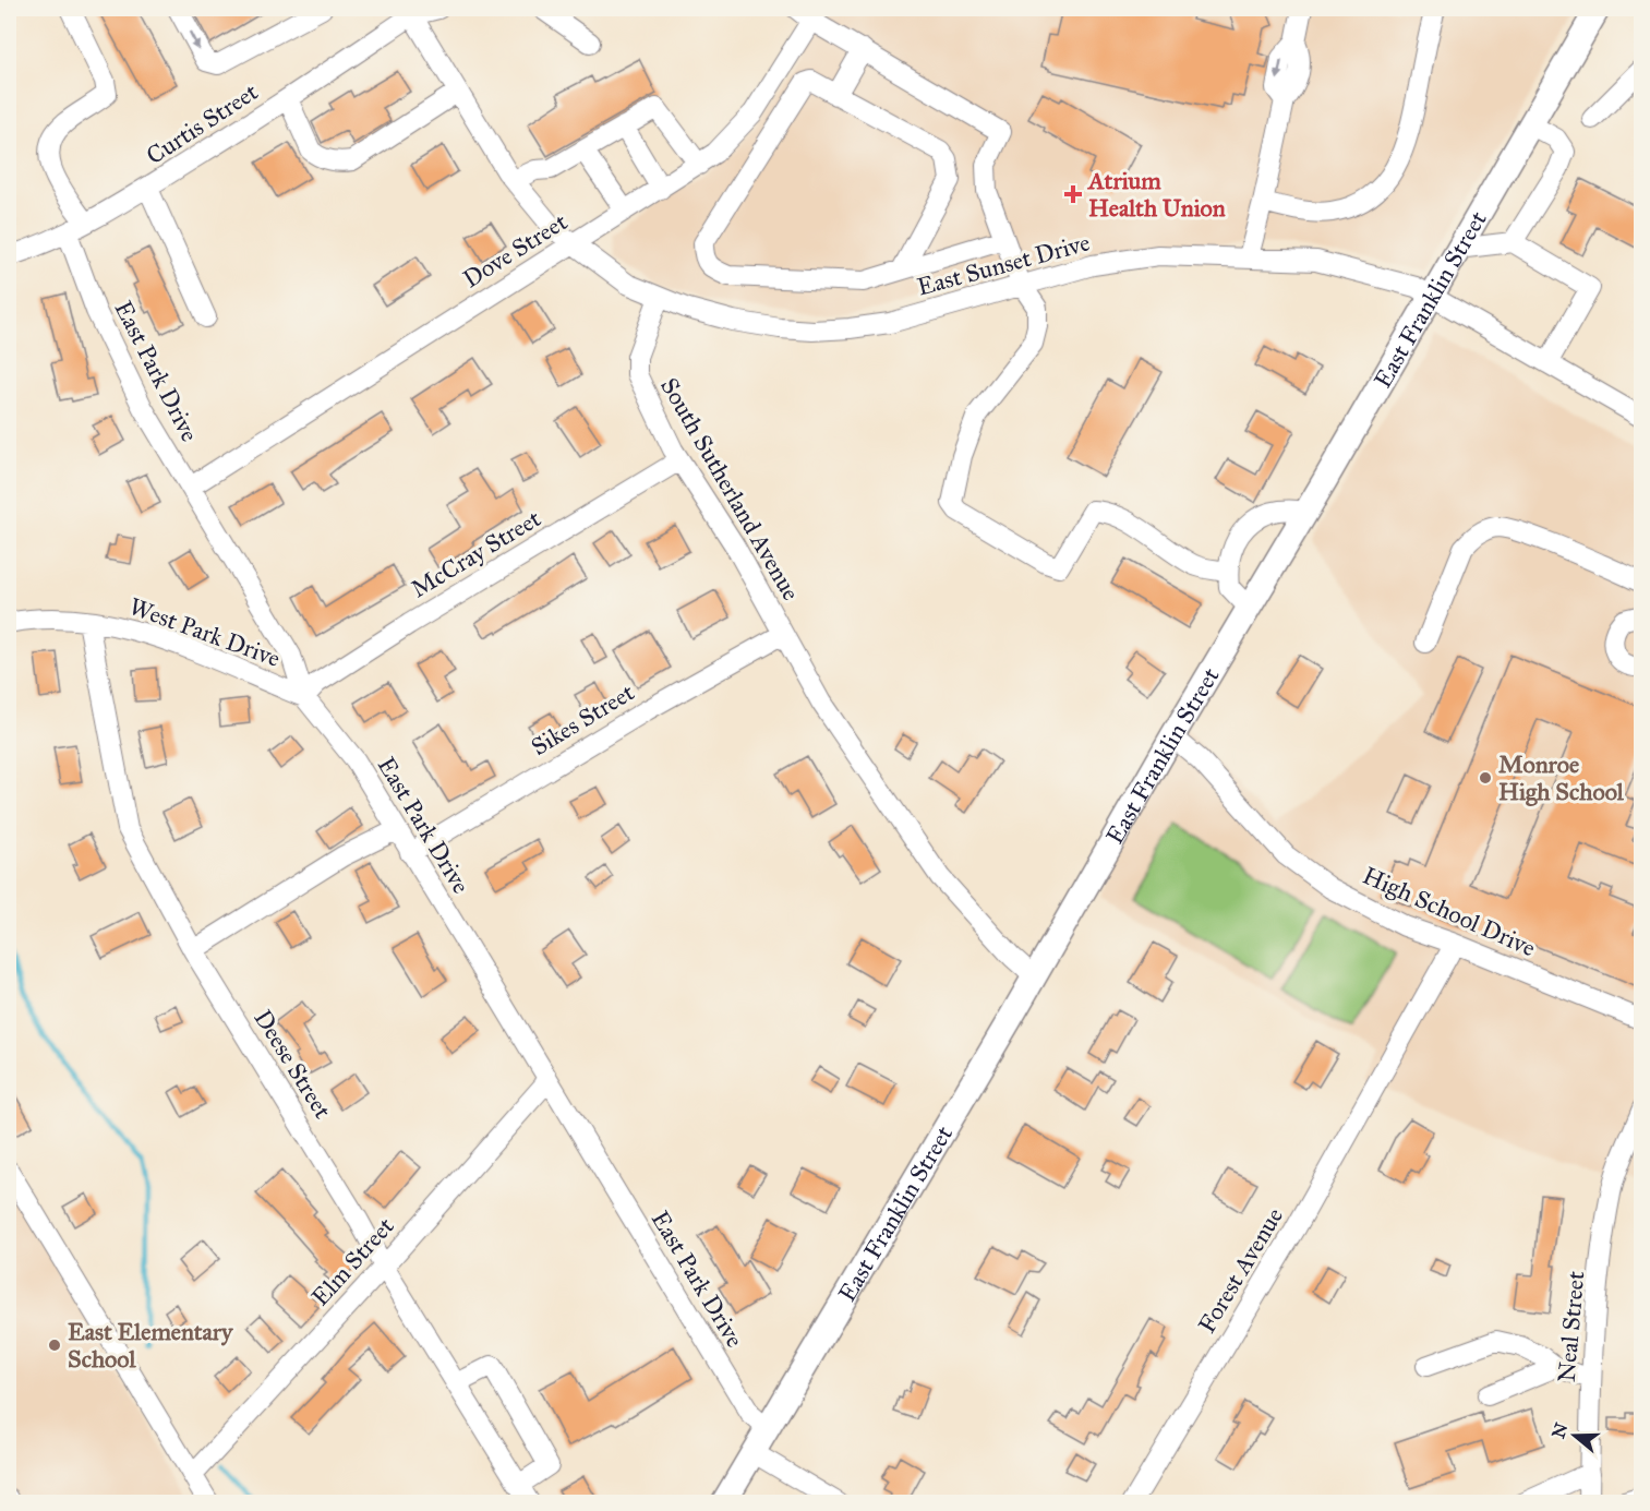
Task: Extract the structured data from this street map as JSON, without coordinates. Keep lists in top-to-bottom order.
{
  "streets": {
    "main road": ["East Franklin Street"],
    "street": [
      "Curtis Street",
      "Dove Street",
      "East Sunset Drive",
      "East Park Drive",
      "South Sutherland Avenue",
      "McCray Street",
      "West Park Drive",
      "Sikes Street",
      "High School Drive",
      "Deese Street",
      "Elm Street",
      "Forest Avenue",
      "Neal Street"
    ]
  },
  "crossings": [
    ["Curtis Street", "East Park Drive"],
    ["Dove Street", "East Park Drive"],
    ["East Sunset Drive", "East Franklin Street"],
    ["East Sunset Drive", "South Sutherland Avenue"],
    ["East Franklin Street", "East Park Drive"],
    ["East Franklin Street", "South Sutherland Avenue"],
    ["East Franklin Street", "High School Drive"],
    ["East Park Drive", "McCray Street"],
    ["East Park Drive", "West Park Drive"],
    ["East Park Drive", "Sikes Street"],
    ["East Park Drive", "Elm Street"],
    ["South Sutherland Avenue", "McCray Street"],
    ["South Sutherland Avenue", "Sikes Street"],
    ["McCray Street", "West Park Drive"],
    ["West Park Drive", "Deese Street"],
    ["High School Drive", "Forest Avenue"],
    ["Deese Street", "Elm Street"]
  ],
  "places": {
    "health": ["Atrium Health Union"],
    "other": ["Monroe High School", "East Elementary School"]
  },
  "north": "left"
}
